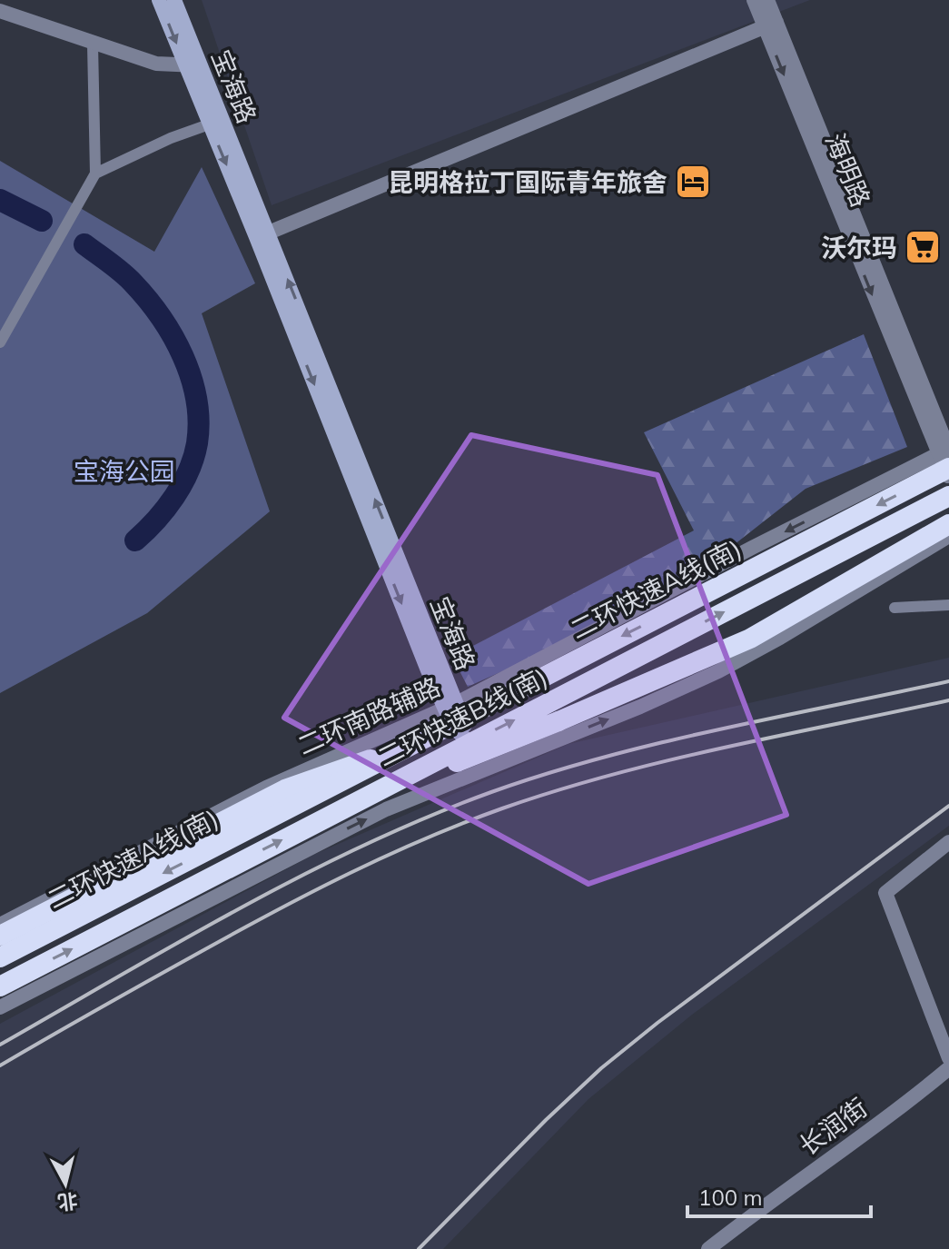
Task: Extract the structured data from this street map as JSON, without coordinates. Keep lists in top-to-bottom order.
{
  "streets": {
    "highway": ["二环快速A线(南)", "二环快速B线(南)"],
    "main road": ["宝海路"],
    "street": ["海明路", "二环南路辅路", "长润街"]
  },
  "crossings": [
    ["宝海路", "二环南路辅路"],
    ["海明路", "二环快速A线(南)"],
    ["海明路", "二环南路辅路"],
    ["二环快速A线(南)", "二环南路辅路"]
  ],
  "parks": ["宝海公园"],
  "places": {
    "hotel": ["昆明格拉丁国际青年旅舍"],
    "supermarket": ["沃尔玛"]
  },
  "scale_bar": "100 m",
  "north": "bottom"
}
